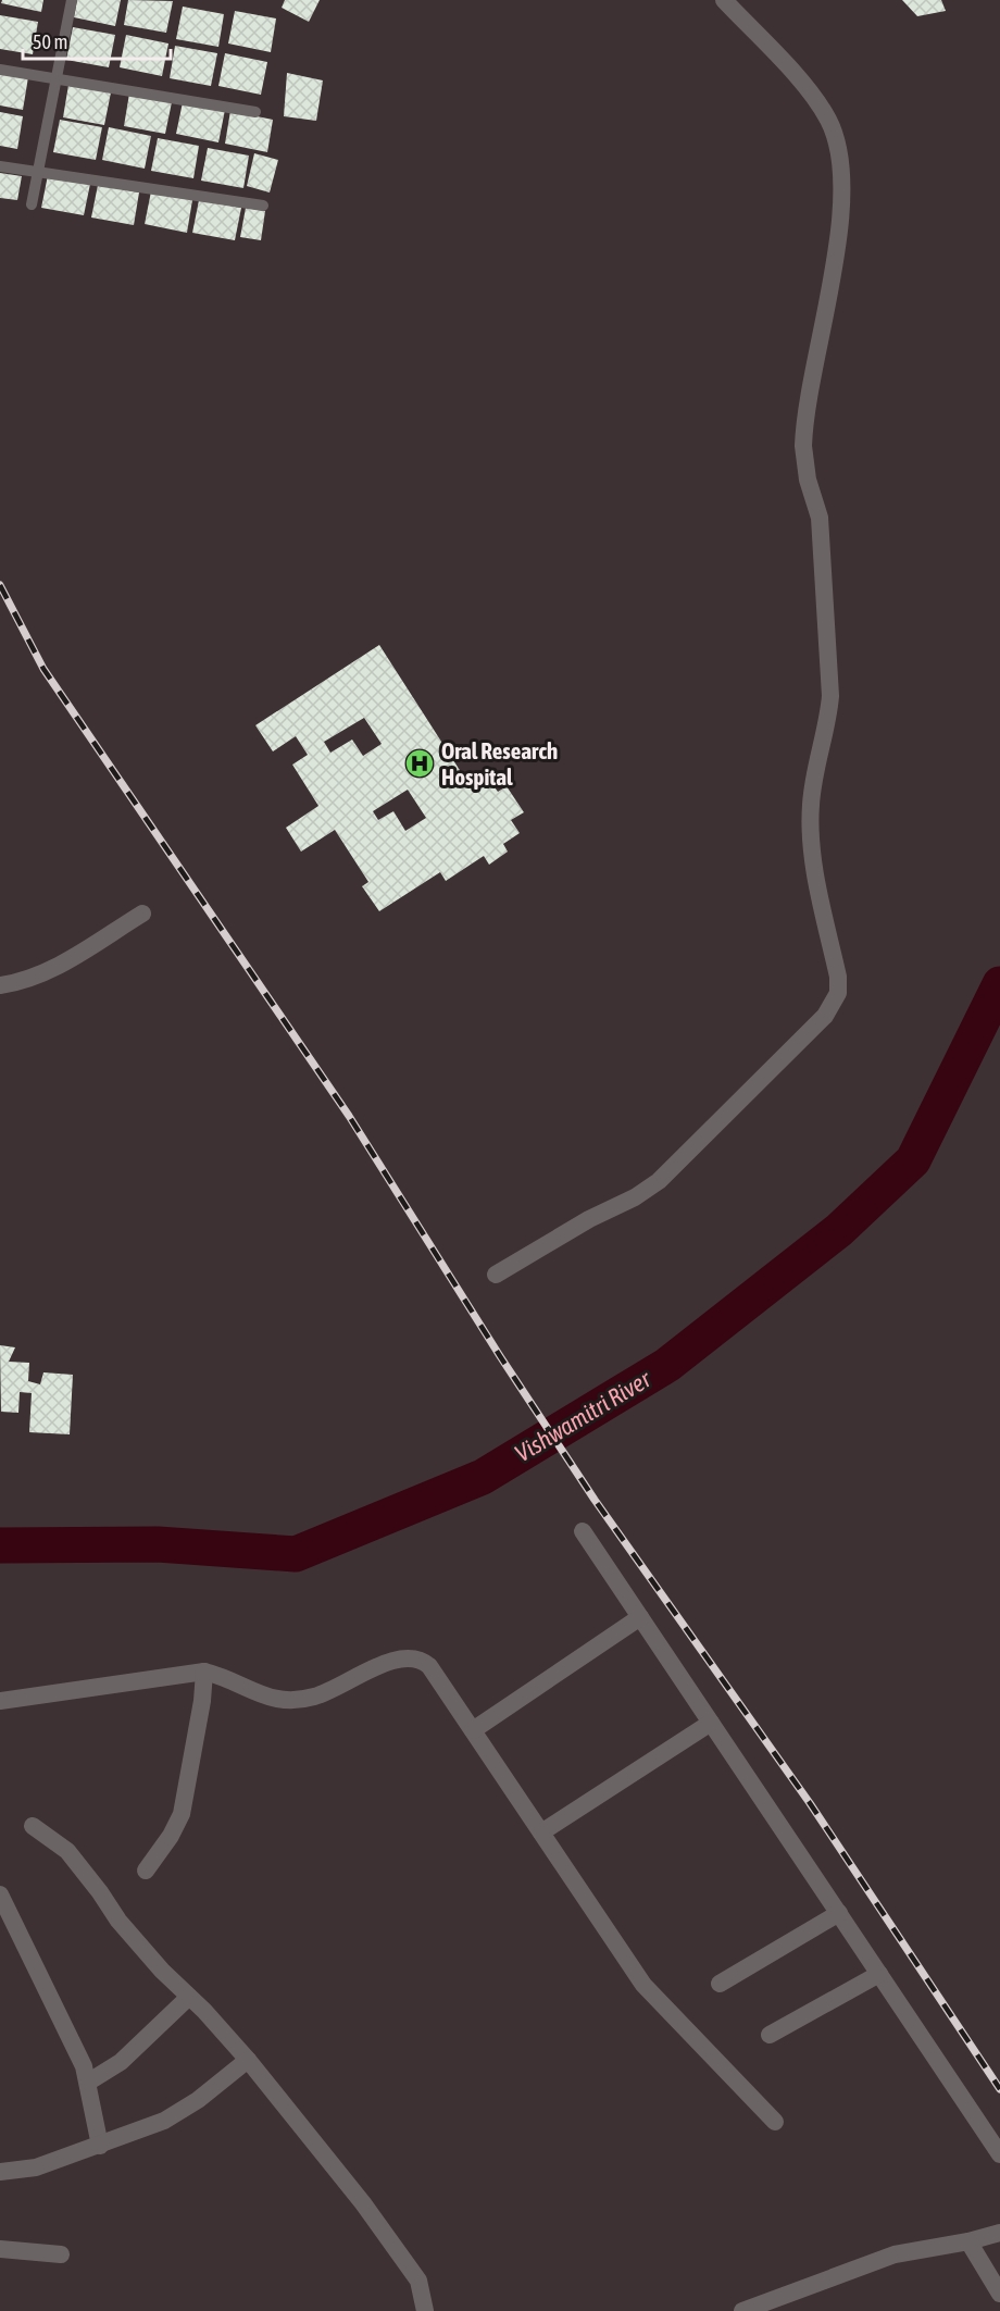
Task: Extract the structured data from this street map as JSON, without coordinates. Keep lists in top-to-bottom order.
{
  "water": ["Vishwamitri River"],
  "places": {
    "hospital": ["Oral Research Hospital"]
  },
  "scale_bar": "50 m"
}
